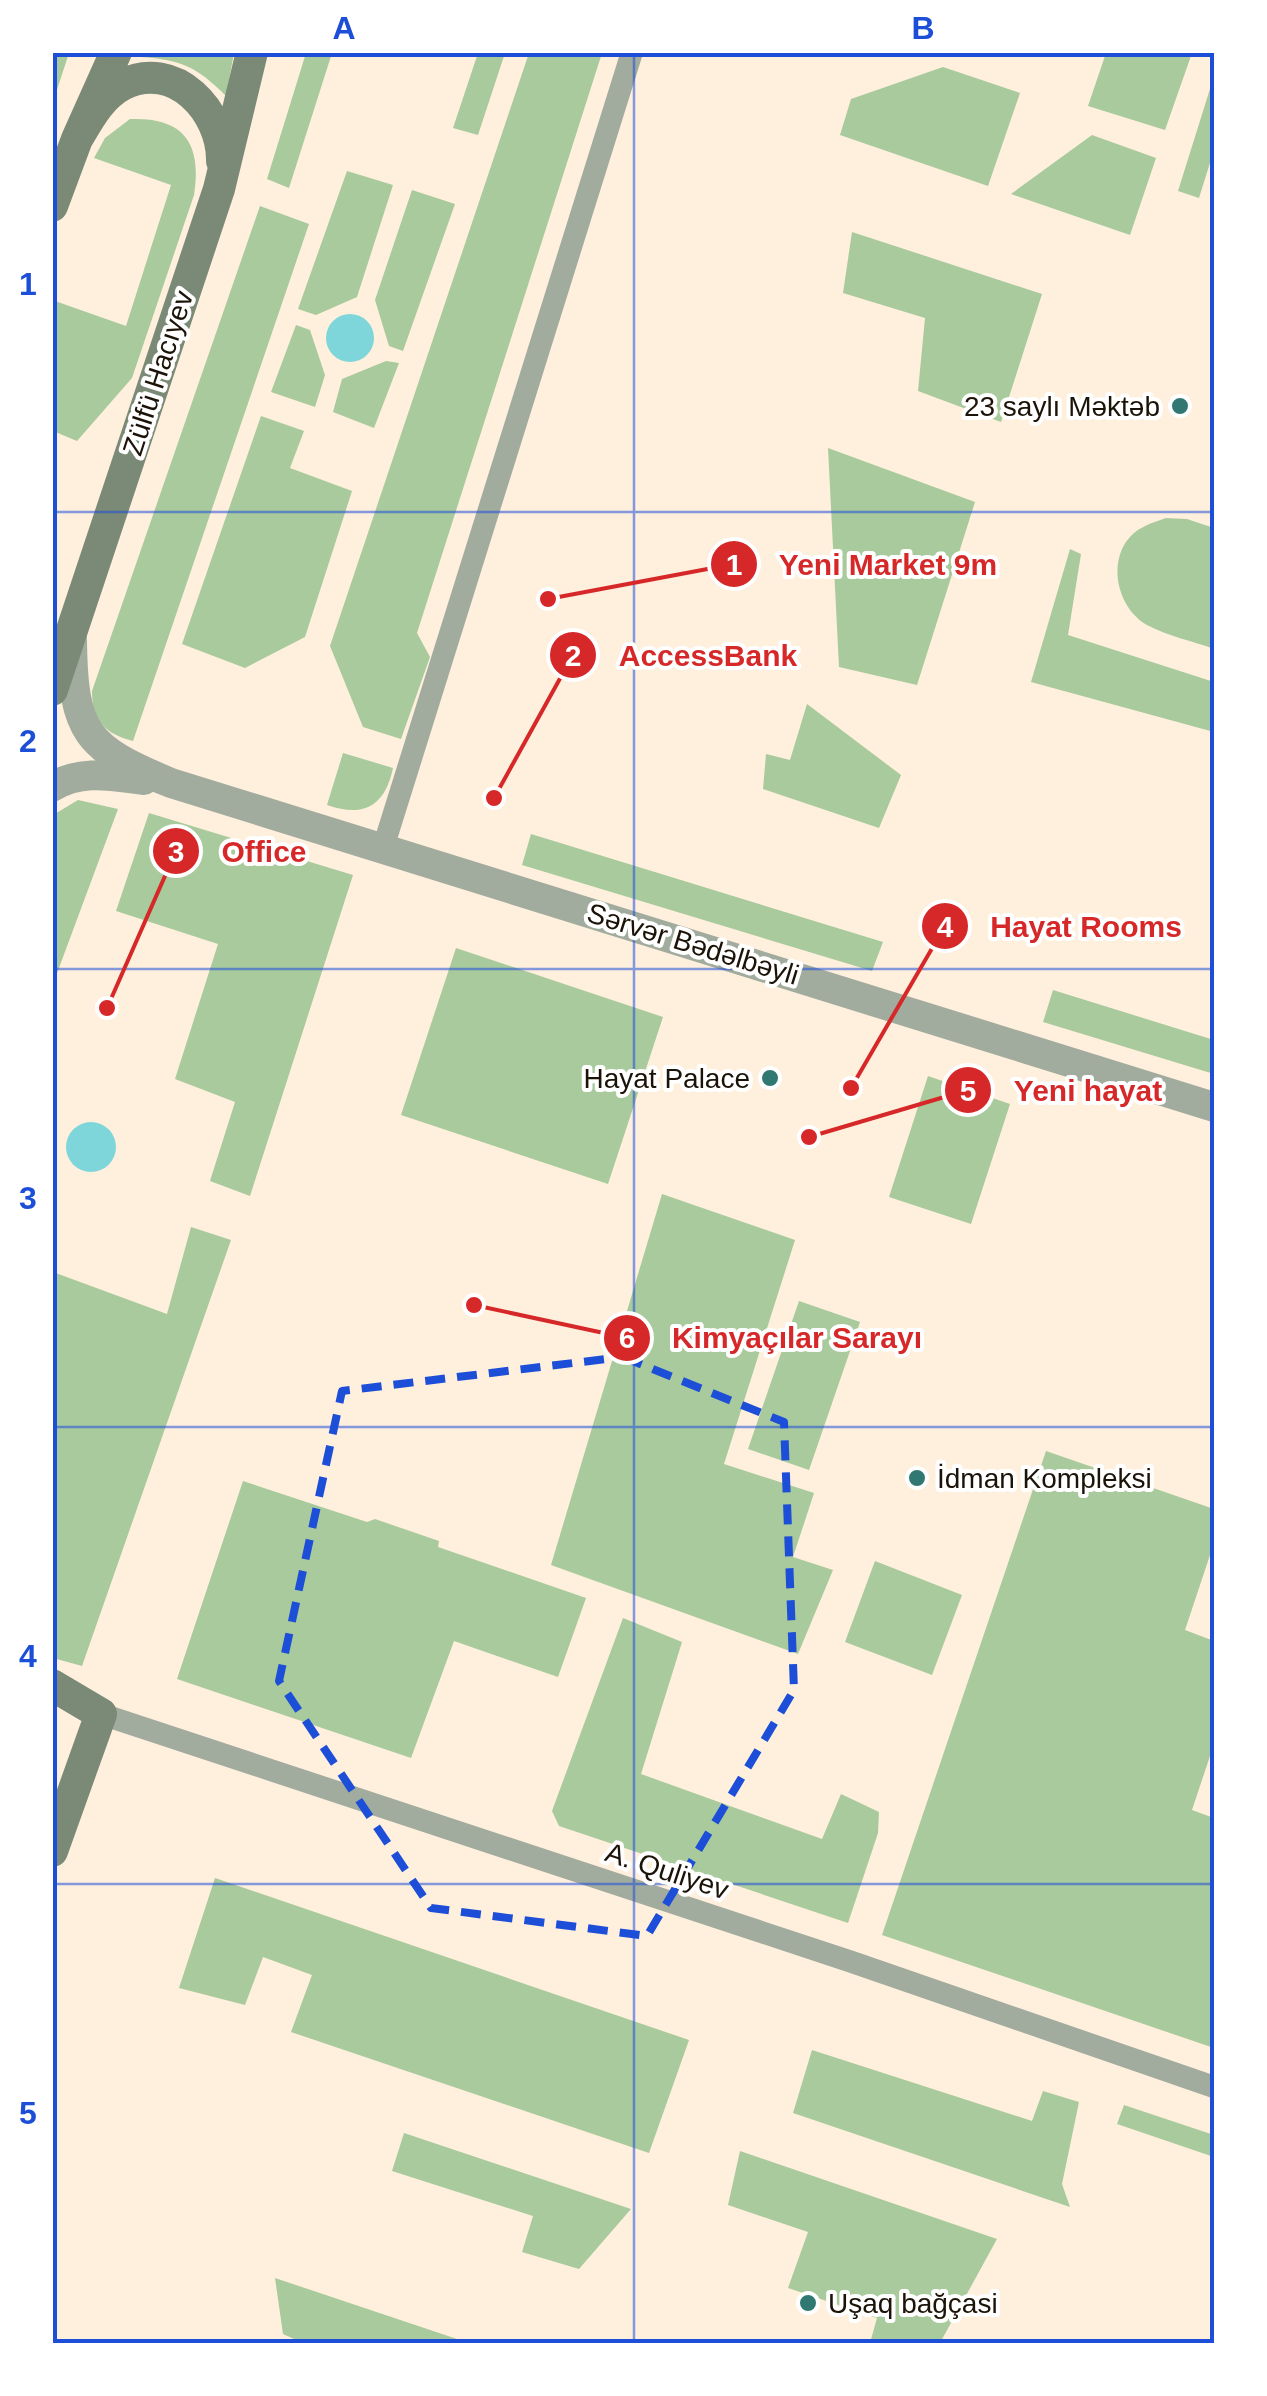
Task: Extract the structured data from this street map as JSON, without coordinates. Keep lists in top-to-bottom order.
{
  "streets": {
    "main road": ["Zülfü Hacıyev"],
    "street": ["Sərvər Bədəlbəyli", "A. Quliyev"]
  },
  "places": [
    "23 saylı Məktəb",
    "Yeni Market 9m",
    "AccessBank",
    "Office",
    "Hayat Palace",
    "Hayat Rooms",
    "Yeni hayat",
    "Kimyaçılar Sarayı",
    "İdman Kompleksi",
    "Uşaq bağçasi"
  ],
  "grid": {
    "columns": ["A", "B"],
    "rows": [
      "1",
      "2",
      "3",
      "4",
      "5"
    ]
  }
}
